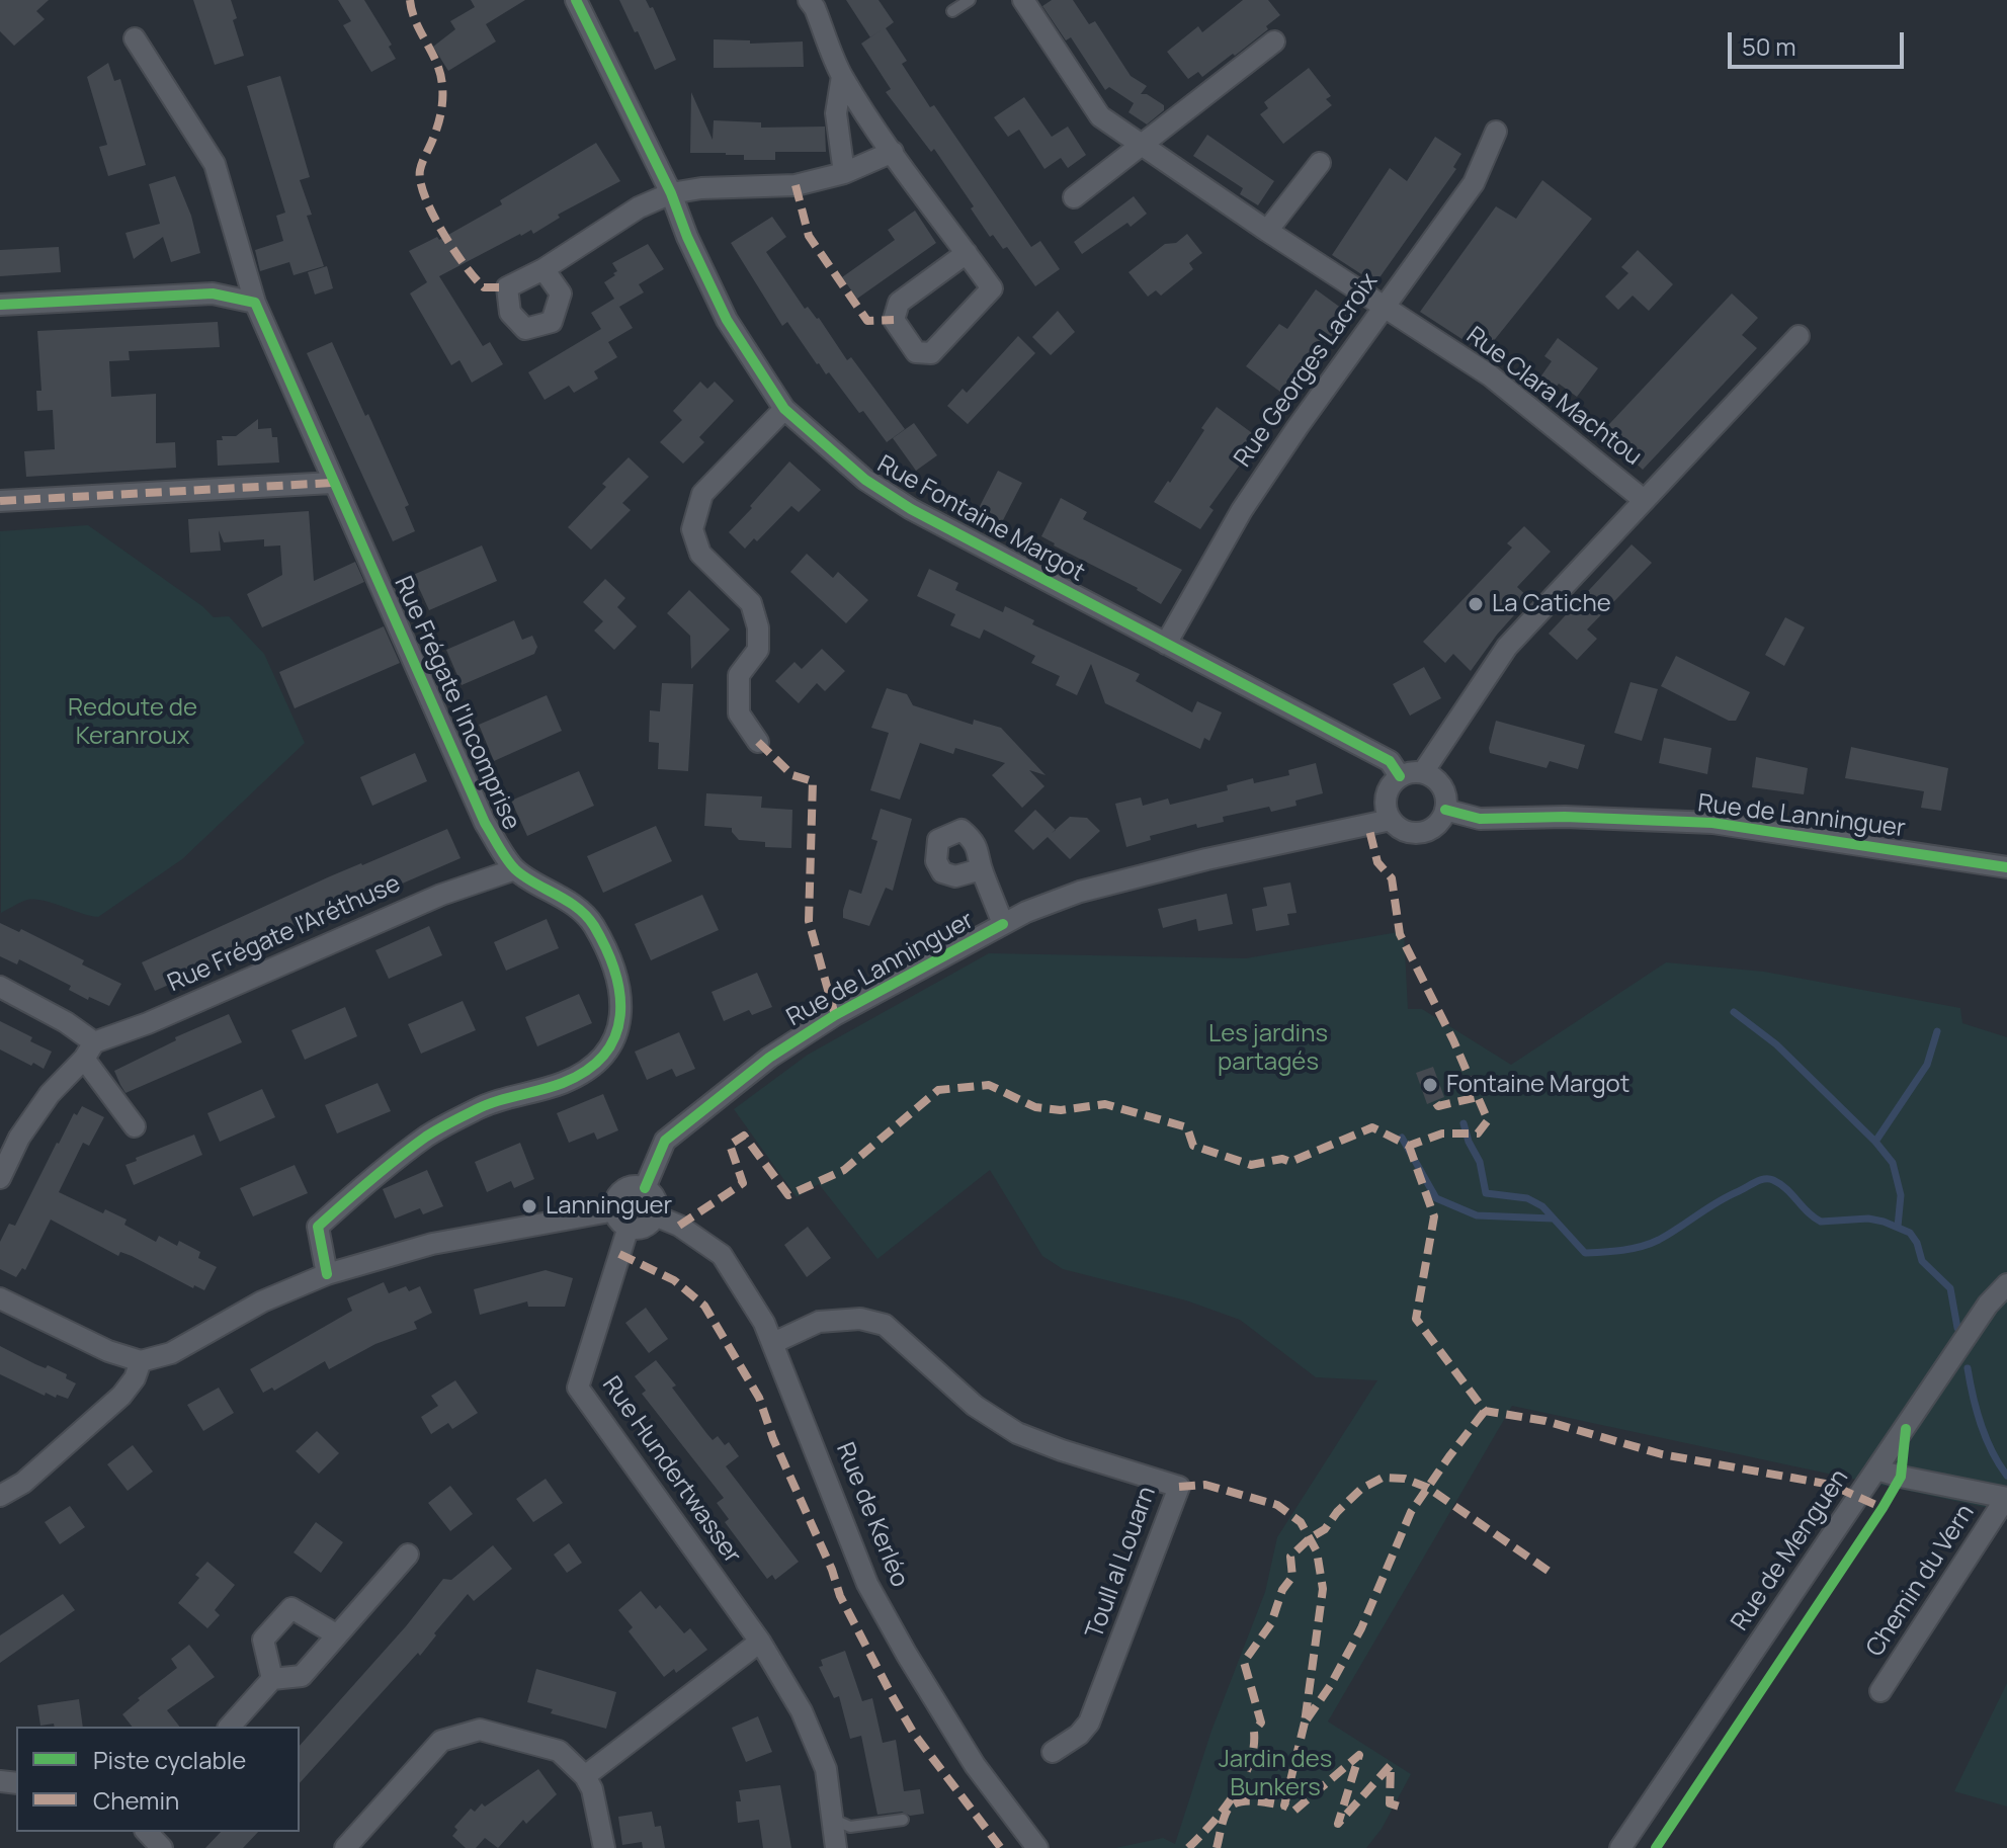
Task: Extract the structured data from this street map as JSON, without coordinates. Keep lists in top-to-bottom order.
{
  "streets": {
    "street": [
      "Rue Georges Lacroix",
      "Rue Clara Machtou",
      "Rue Fontaine Margot",
      "Rue Frégate l'Incomprise",
      "Rue de Lanninguer",
      "Rue Frégate l'Aréthuse",
      "Rue Hundertwasser",
      "Rue de Kerléo",
      "Rue de Menguen",
      "Toull al Louarn",
      "Chemin du Vern"
    ]
  },
  "crossings": [
    ["Rue Georges Lacroix", "Rue Clara Machtou"],
    ["Rue Georges Lacroix", "Rue Fontaine Margot"],
    ["Rue Fontaine Margot", "Rue de Lanninguer"],
    ["Rue Frégate l'Incomprise", "Rue Frégate l'Aréthuse"],
    ["Rue de Lanninguer", "Rue Hundertwasser"],
    ["Rue de Lanninguer", "Rue de Kerléo"],
    ["Rue Hundertwasser", "Rue de Kerléo"],
    ["Rue de Kerléo", "Toull al Louarn"],
    ["Rue de Menguen", "Chemin du Vern"]
  ],
  "parks": ["Redoute de Keranroux", "Les jardins partagés", "Jardin des Bunkers"],
  "places": ["La Catiche", "Fontaine Margot", "Lanninguer"],
  "legend": ["Piste cyclable", "Chemin"],
  "scale_bar": "50 m"
}
